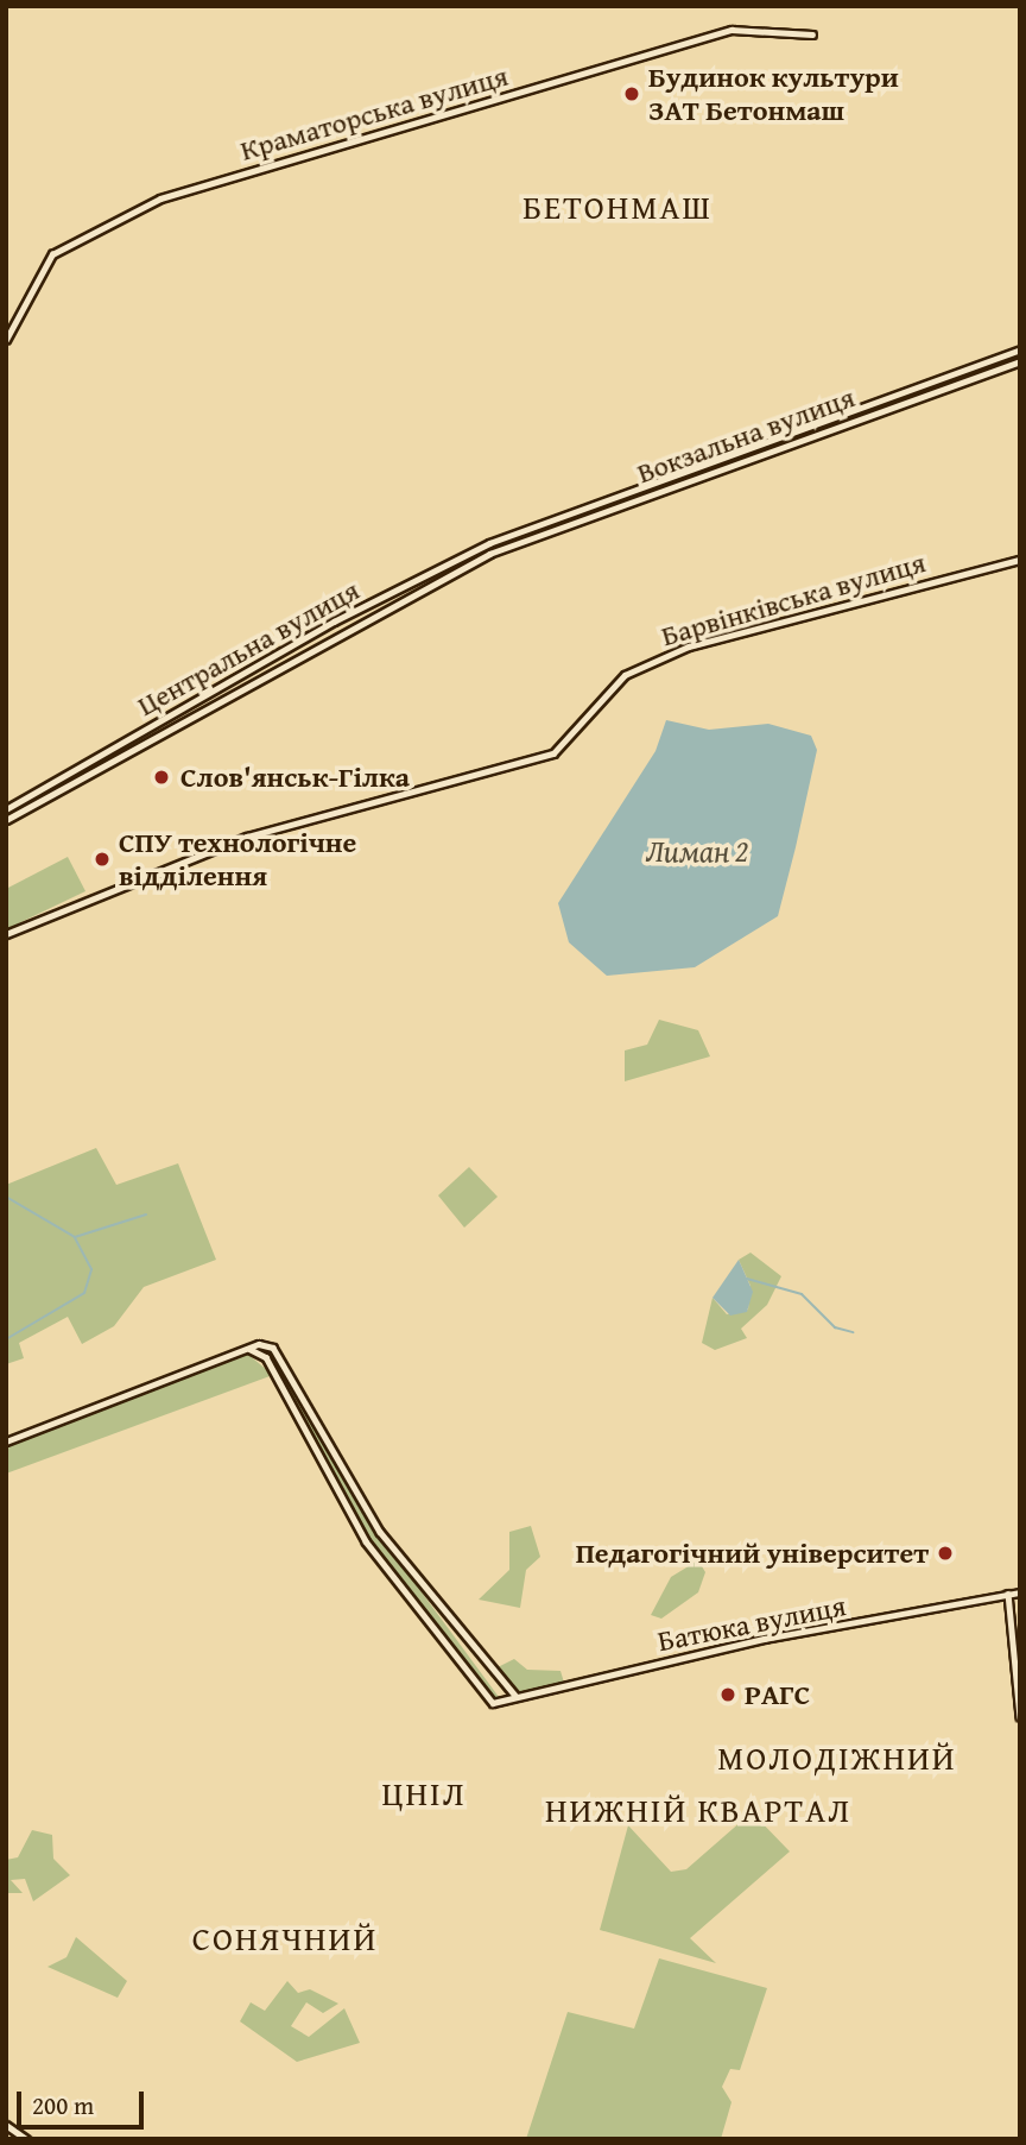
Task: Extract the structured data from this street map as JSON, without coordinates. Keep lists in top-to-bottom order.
{
  "streets": {
    "street": [
      "Краматорська вулиця",
      "Вокзальна вулиця",
      "Барвінківська вулиця",
      "Центральна вулиця",
      "Батюка вулиця"
    ]
  },
  "crossings": [
    ["Вокзальна вулиця", "Центральна вулиця"]
  ],
  "districts": [
    "БЕТОНМАШ",
    "МОЛОДІЖНИЙ",
    "ЦНІЛ",
    "НИЖНІЙ КВАРТАЛ",
    "СОНЯЧНИЙ"
  ],
  "water": ["Лиман 2"],
  "places": [
    "Будинок культури ЗАТ Бетонмаш",
    "Слов'янськ-Гілка",
    "СПУ технологічне відділення",
    "Педагогічний університет",
    "РАГС"
  ],
  "scale_bar": "200 m"
}
